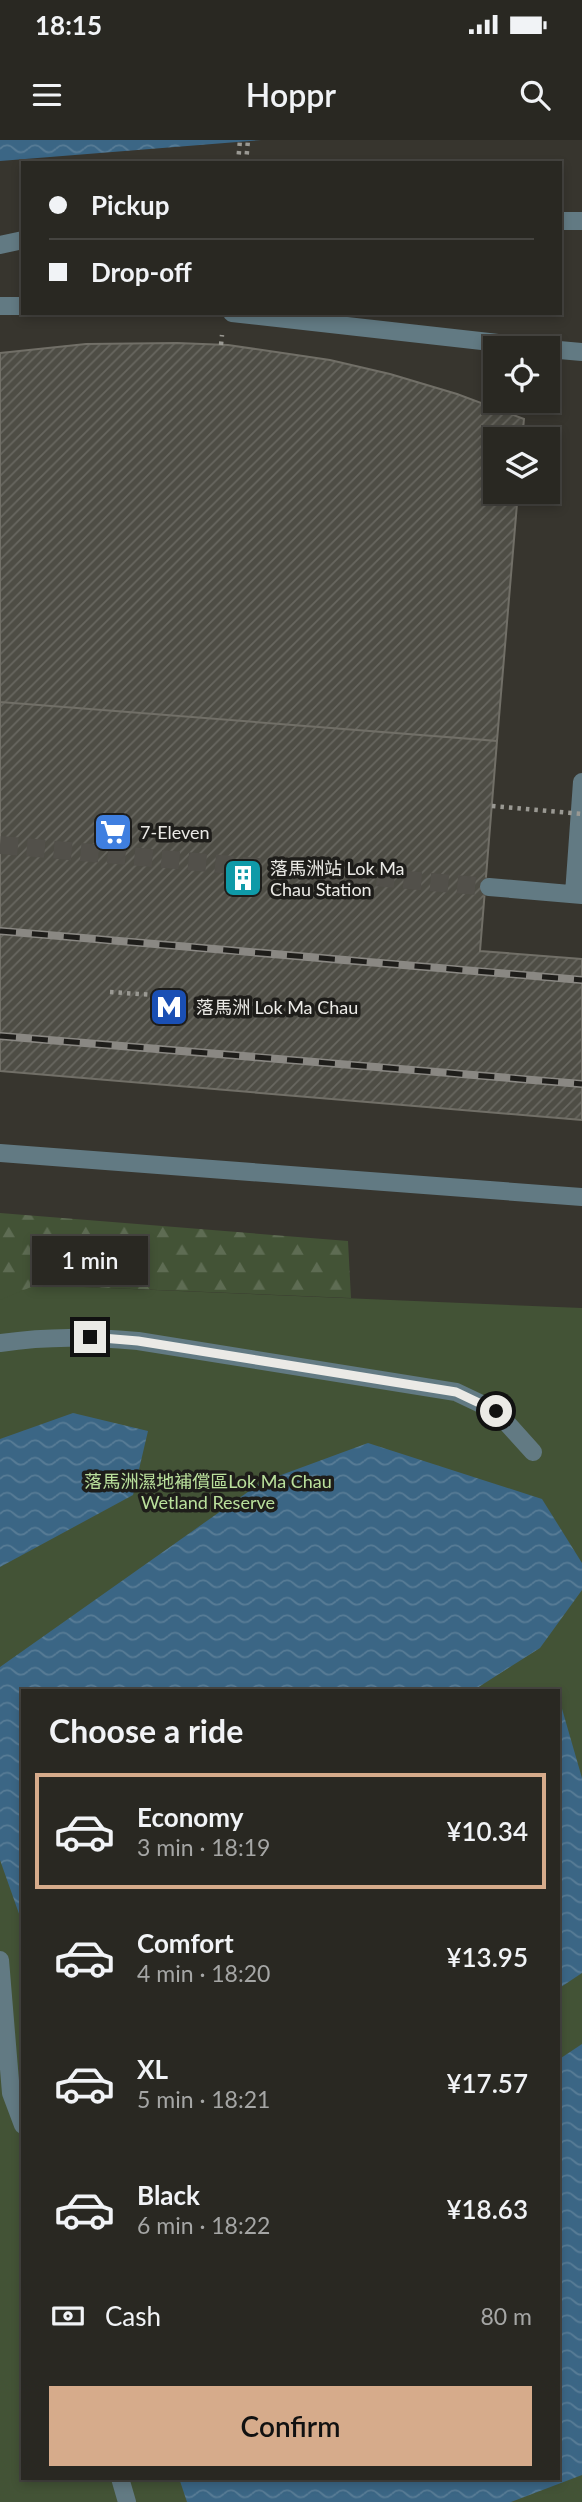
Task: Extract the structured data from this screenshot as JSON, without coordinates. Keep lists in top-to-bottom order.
{
  "parks": ["落馬洲濕地補償區Lok Ma Chau Wetland Reserve"],
  "places": {
    "supermarket": ["7-Eleven"],
    "building": ["落馬洲站 Lok Ma Chau Station"],
    "metro station": ["落馬洲 Lok Ma Chau"]
  },
  "page": {
    "status": "18:15",
    "header": "Hoppr",
    "banner": ["Pickup", "Drop-off"],
    "bubble": "1 min",
    "heading": "Choose a ride",
    "list": [
      {
        "name": "Economy",
        "note": "3 min · 18:19",
        "value": "¥10.34"
      },
      {
        "name": "Comfort",
        "note": "4 min · 18:20",
        "value": "¥13.95"
      },
      {
        "name": "XL",
        "note": "5 min · 18:21",
        "value": "¥17.57"
      },
      {
        "name": "Black",
        "note": "6 min · 18:22",
        "value": "¥18.63"
      }
    ],
    "pay": ["Cash", "80 m"],
    "buttons": "Confirm"
  }
}
